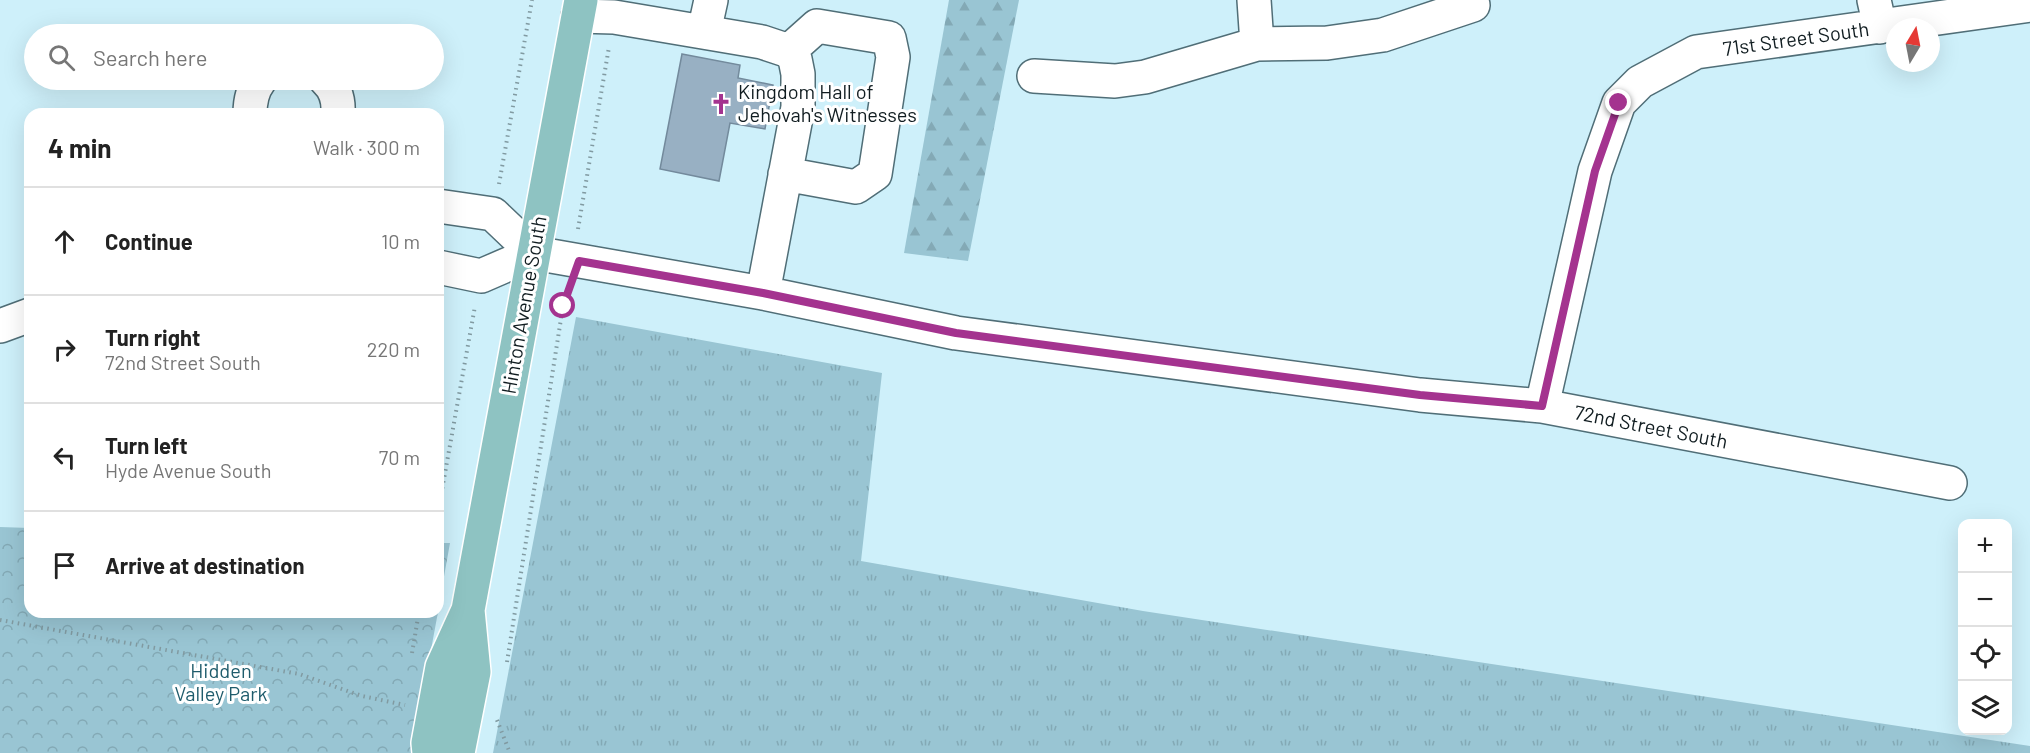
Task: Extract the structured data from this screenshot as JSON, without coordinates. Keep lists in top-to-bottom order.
{
  "streets": {
    "main road": ["Hinton Avenue South"],
    "street": ["71st Street South", "72nd Street South"]
  },
  "crossings": [
    ["71st Street South", "72nd Street South"],
    ["Hinton Avenue South", "72nd Street South"]
  ],
  "parks": ["Hidden Valley Park"],
  "places": {
    "church": ["Kingdom Hall of Jehovah's Witnesses"]
  },
  "north": "top",
  "page": {
    "search": "Search here",
    "heading": ["4 min", "Walk · 300 m"],
    "list": [
      ["Continue", "10 m"],
      ["Turn right", "72nd Street South", "220 m"],
      ["Turn left", "Hyde Avenue South", "70 m"],
      "Arrive at destination"
    ],
    "map_buttons": ["+", "−"]
  }
}
